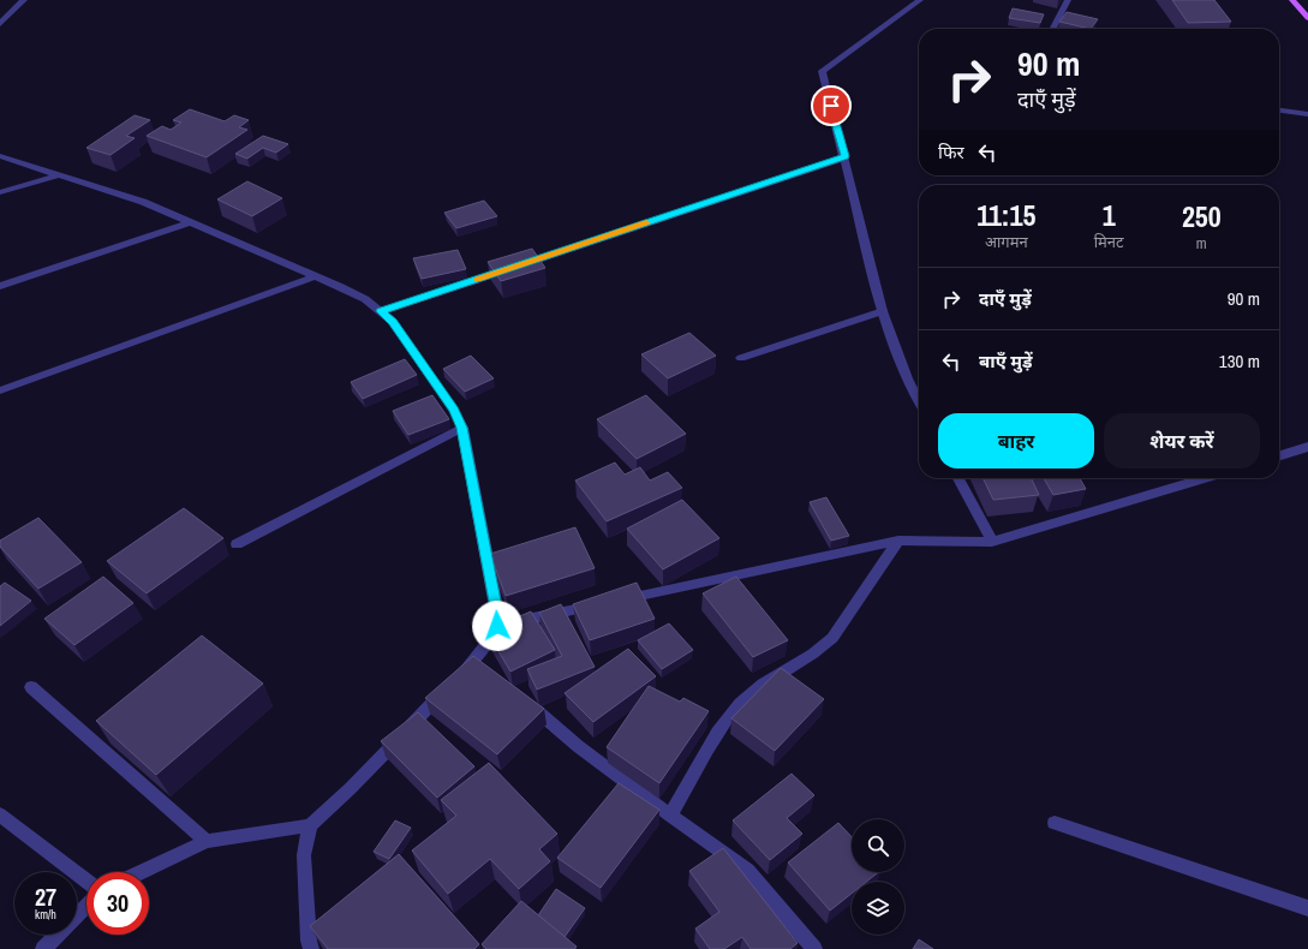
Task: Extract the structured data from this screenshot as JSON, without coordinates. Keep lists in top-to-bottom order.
{
  "page": {
    "turn": ["90 m", "दाएँ मुड़ें"],
    "then": "फिर",
    "eta": [
      "11:15",
      "आगमन",
      "1",
      "मिनट",
      "250",
      "m"
    ],
    "list": [
      {
        "name": "दाएँ मुड़ें",
        "value": "90 m"
      },
      {
        "name": "बाएँ मुड़ें",
        "value": "130 m"
      }
    ],
    "buttons": ["बाहर", "शेयर करें"],
    "speed": "27 km/h",
    "limit": "30"
  }
}
